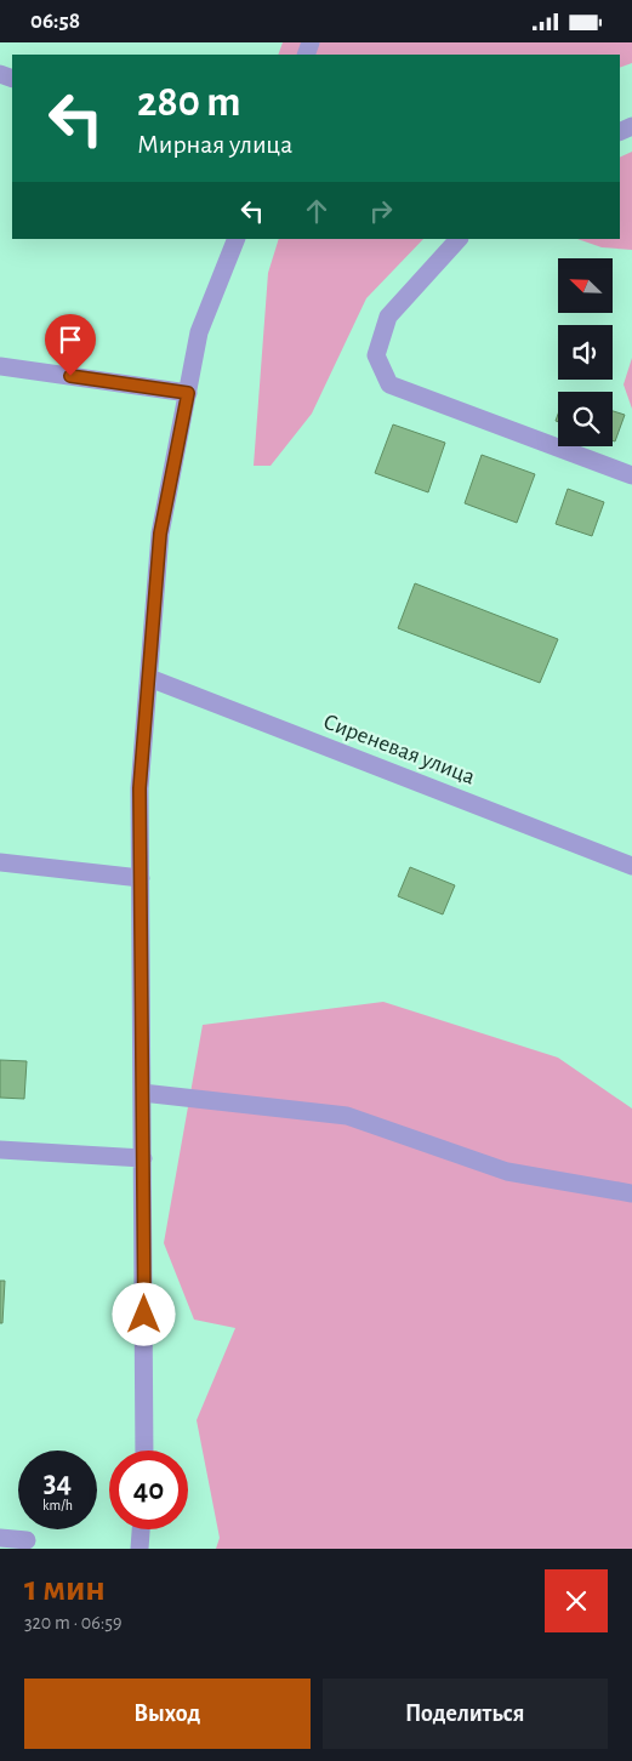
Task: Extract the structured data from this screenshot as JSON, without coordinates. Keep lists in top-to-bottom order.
{
  "streets": {
    "street": ["Сиреневая улица"]
  },
  "north": "top left",
  "page": {
    "status": "06:58",
    "turn": ["280 m", "Мирная улица"],
    "speed": "34 km/h",
    "limit": "40",
    "heading": ["1 мин", "320 m · 06:59"],
    "buttons": ["Выход", "Поделиться"]
  }
}
